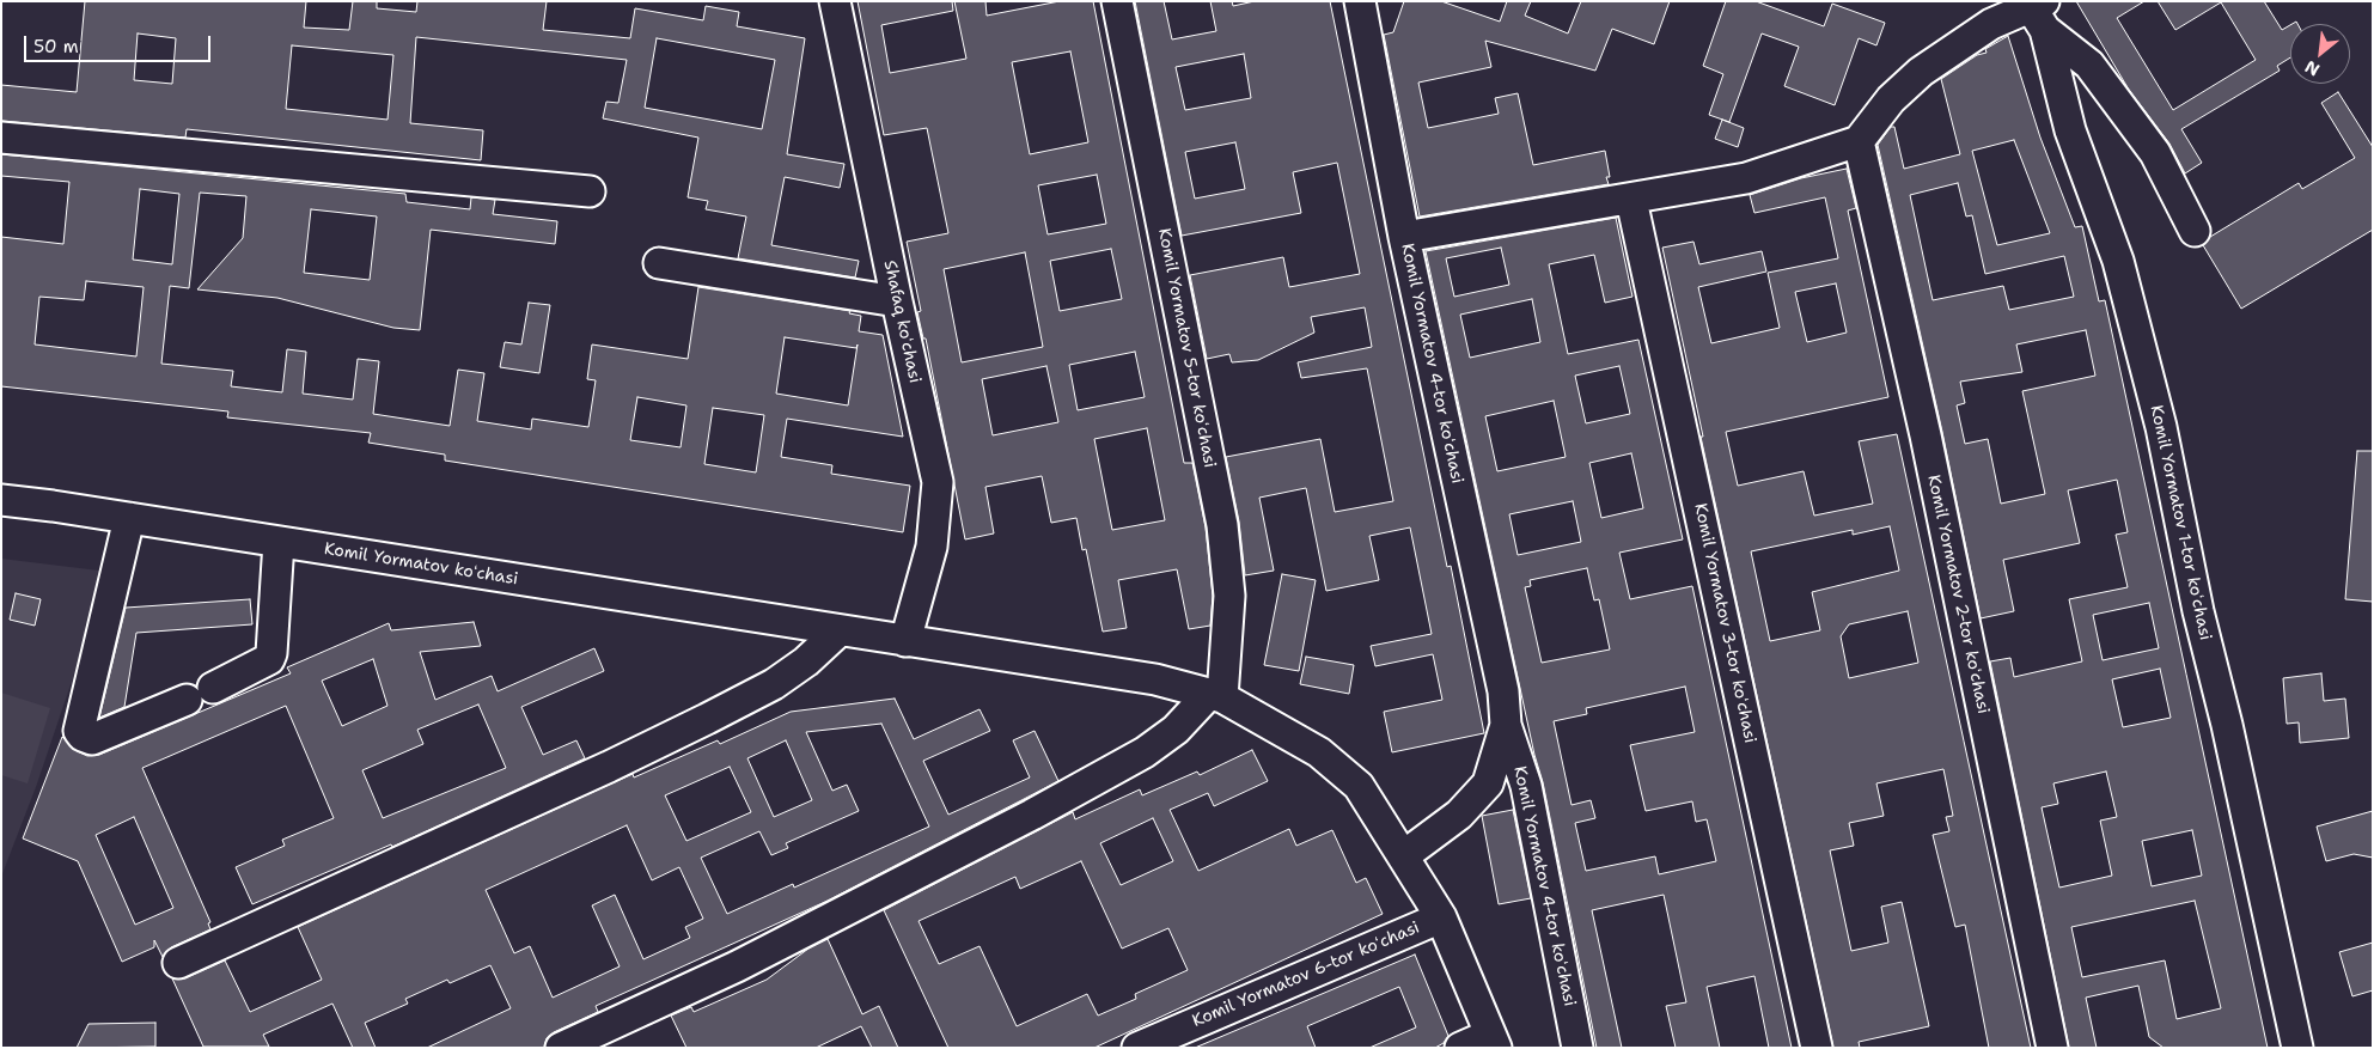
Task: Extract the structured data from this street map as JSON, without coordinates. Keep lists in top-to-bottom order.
{
  "streets": {
    "street": [
      "Shafaq koʻchasi",
      "Komil Yormatov 5-tor koʻchasi",
      "Komil Yormatov 4-tor koʻchasi",
      "Komil Yormatov 1-tor koʻchasi",
      "Komil Yormatov koʻchasi",
      "Komil Yormatov 2-tor koʻchasi",
      "Komil Yormatov 3-tor koʻchasi",
      "Komil Yormatov 6-tor koʻchasi"
    ]
  },
  "crossings": [
    ["Shafaq koʻchasi", "Komil Yormatov koʻchasi"],
    ["Komil Yormatov 5-tor koʻchasi", "Komil Yormatov koʻchasi"],
    ["Komil Yormatov 4-tor koʻchasi", "Komil Yormatov koʻchasi"],
    ["Komil Yormatov koʻchasi", "Komil Yormatov 6-tor koʻchasi"]
  ],
  "scale_bar": "50 m",
  "north": "bottom left"
}
